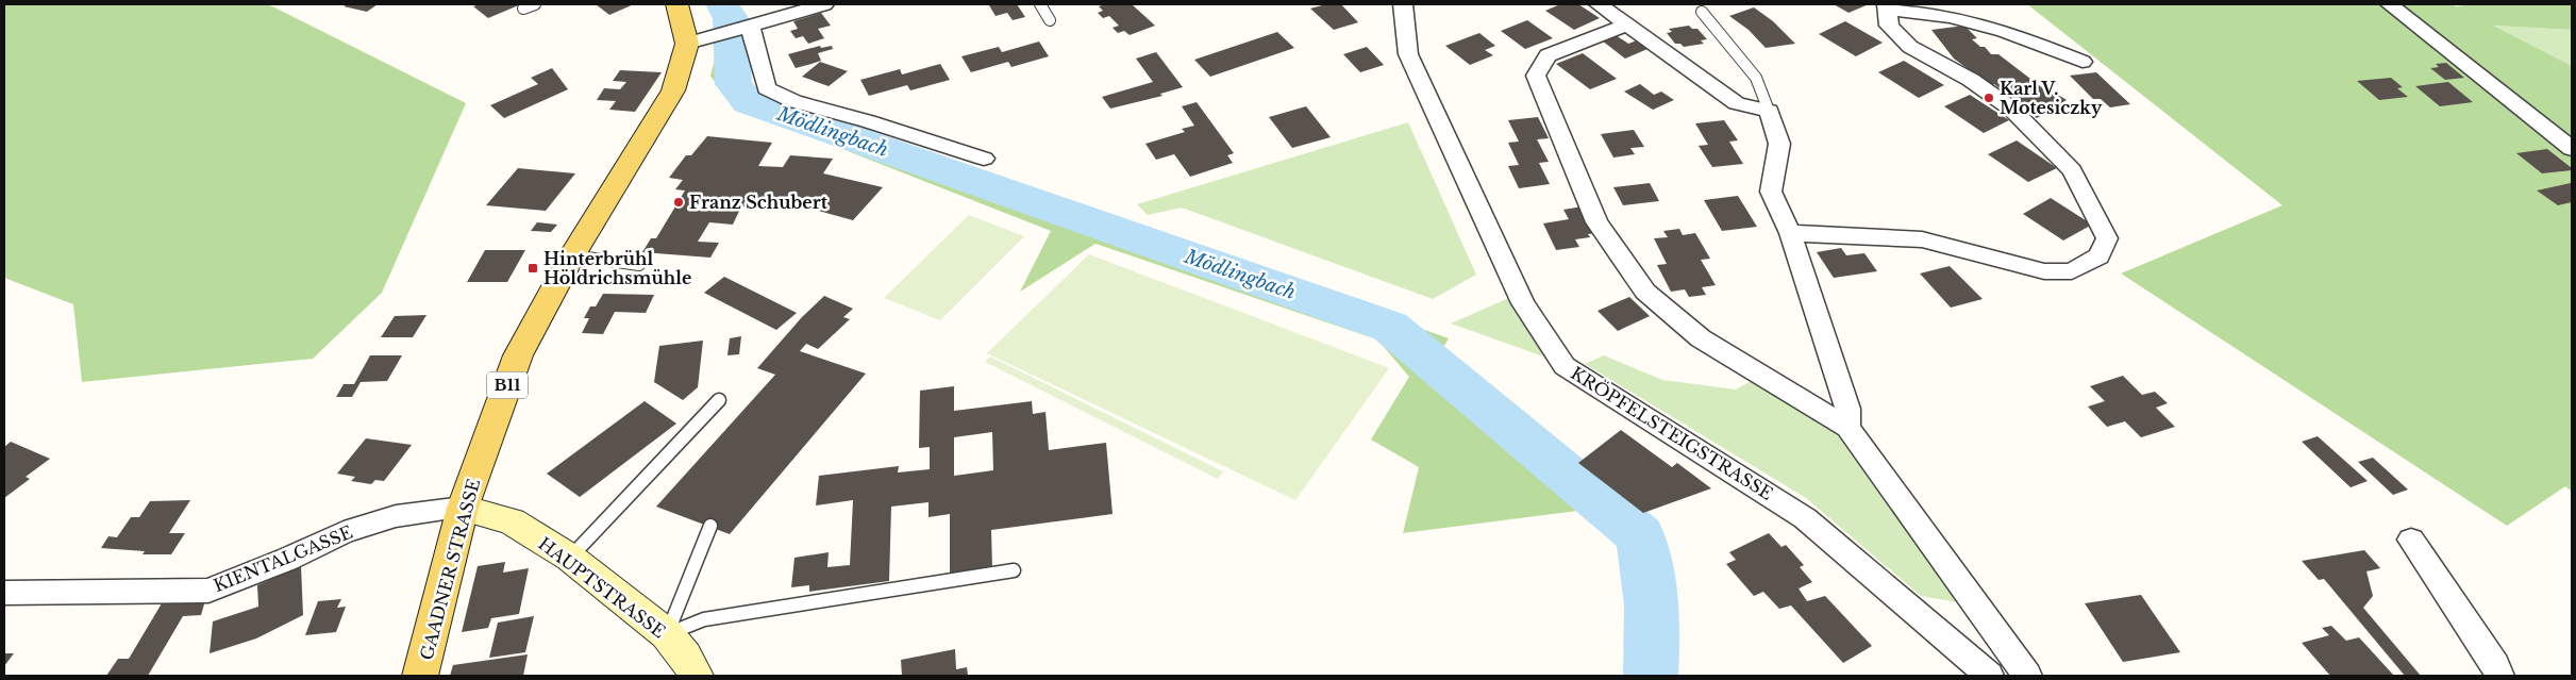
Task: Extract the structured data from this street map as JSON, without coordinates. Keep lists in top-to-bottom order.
{
  "streets": {
    "main road": ["B11", "GAADNER STRASSE", "HAUPTSTRASSE"],
    "street": ["KRÖPFELSTEIGSTRASSE", "KIENTALGASSE"]
  },
  "crossings": [
    ["KIENTALGASSE", "GAADNER STRASSE"],
    ["KIENTALGASSE", "HAUPTSTRASSE"],
    ["GAADNER STRASSE", "HAUPTSTRASSE"]
  ],
  "water": ["Mödlingbach"],
  "places": {
    "other": ["Karl V. Motesiczky", "Franz Schubert"],
    "transit": ["Hinterbrühl Höldrichsmühle"]
  }
}
